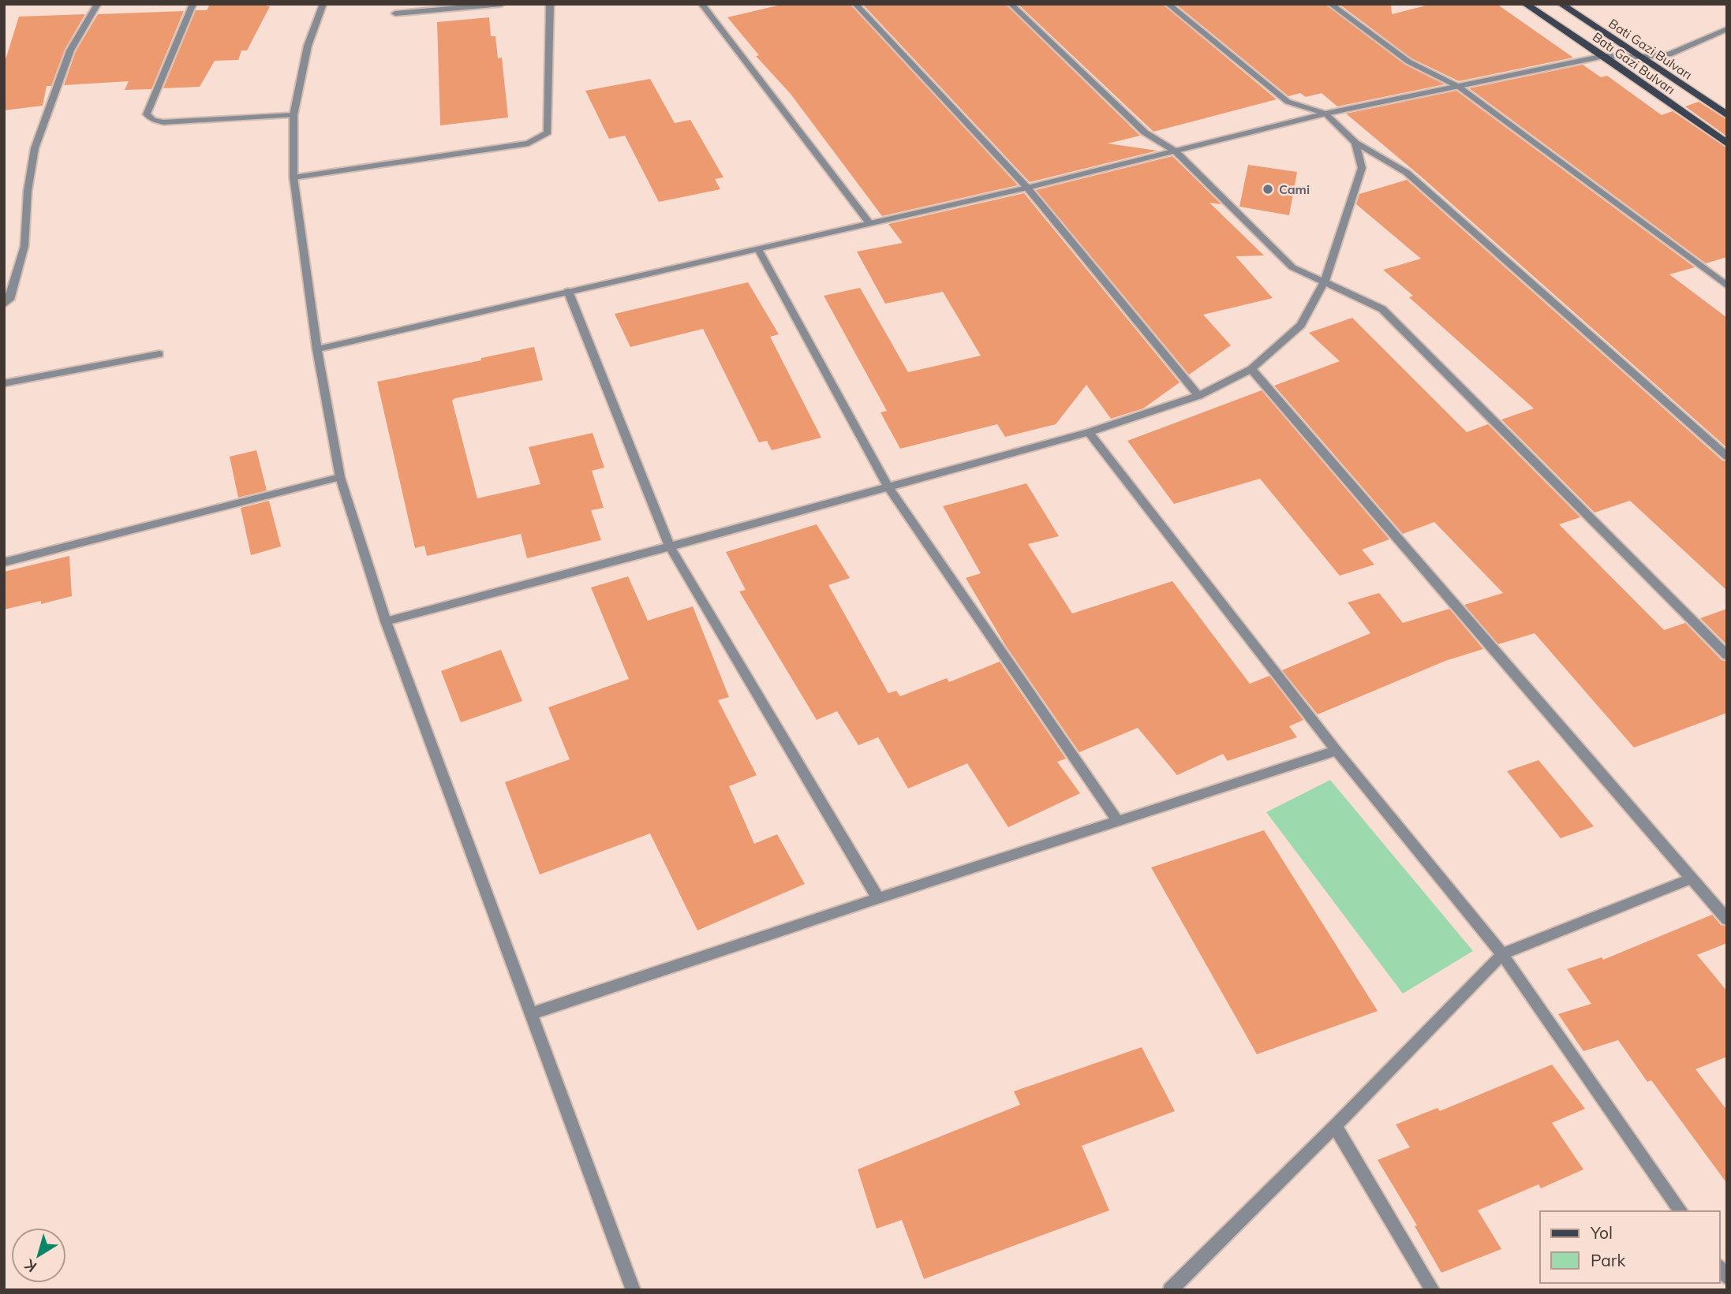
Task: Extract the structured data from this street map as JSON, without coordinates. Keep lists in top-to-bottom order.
{
  "streets": {
    "main road": ["Bati Gazi Bulvarı", "Batı Gazi Bulvarı"]
  },
  "places": ["Cami"],
  "legend": ["Yol", "Park"],
  "north": "bottom left"
}
